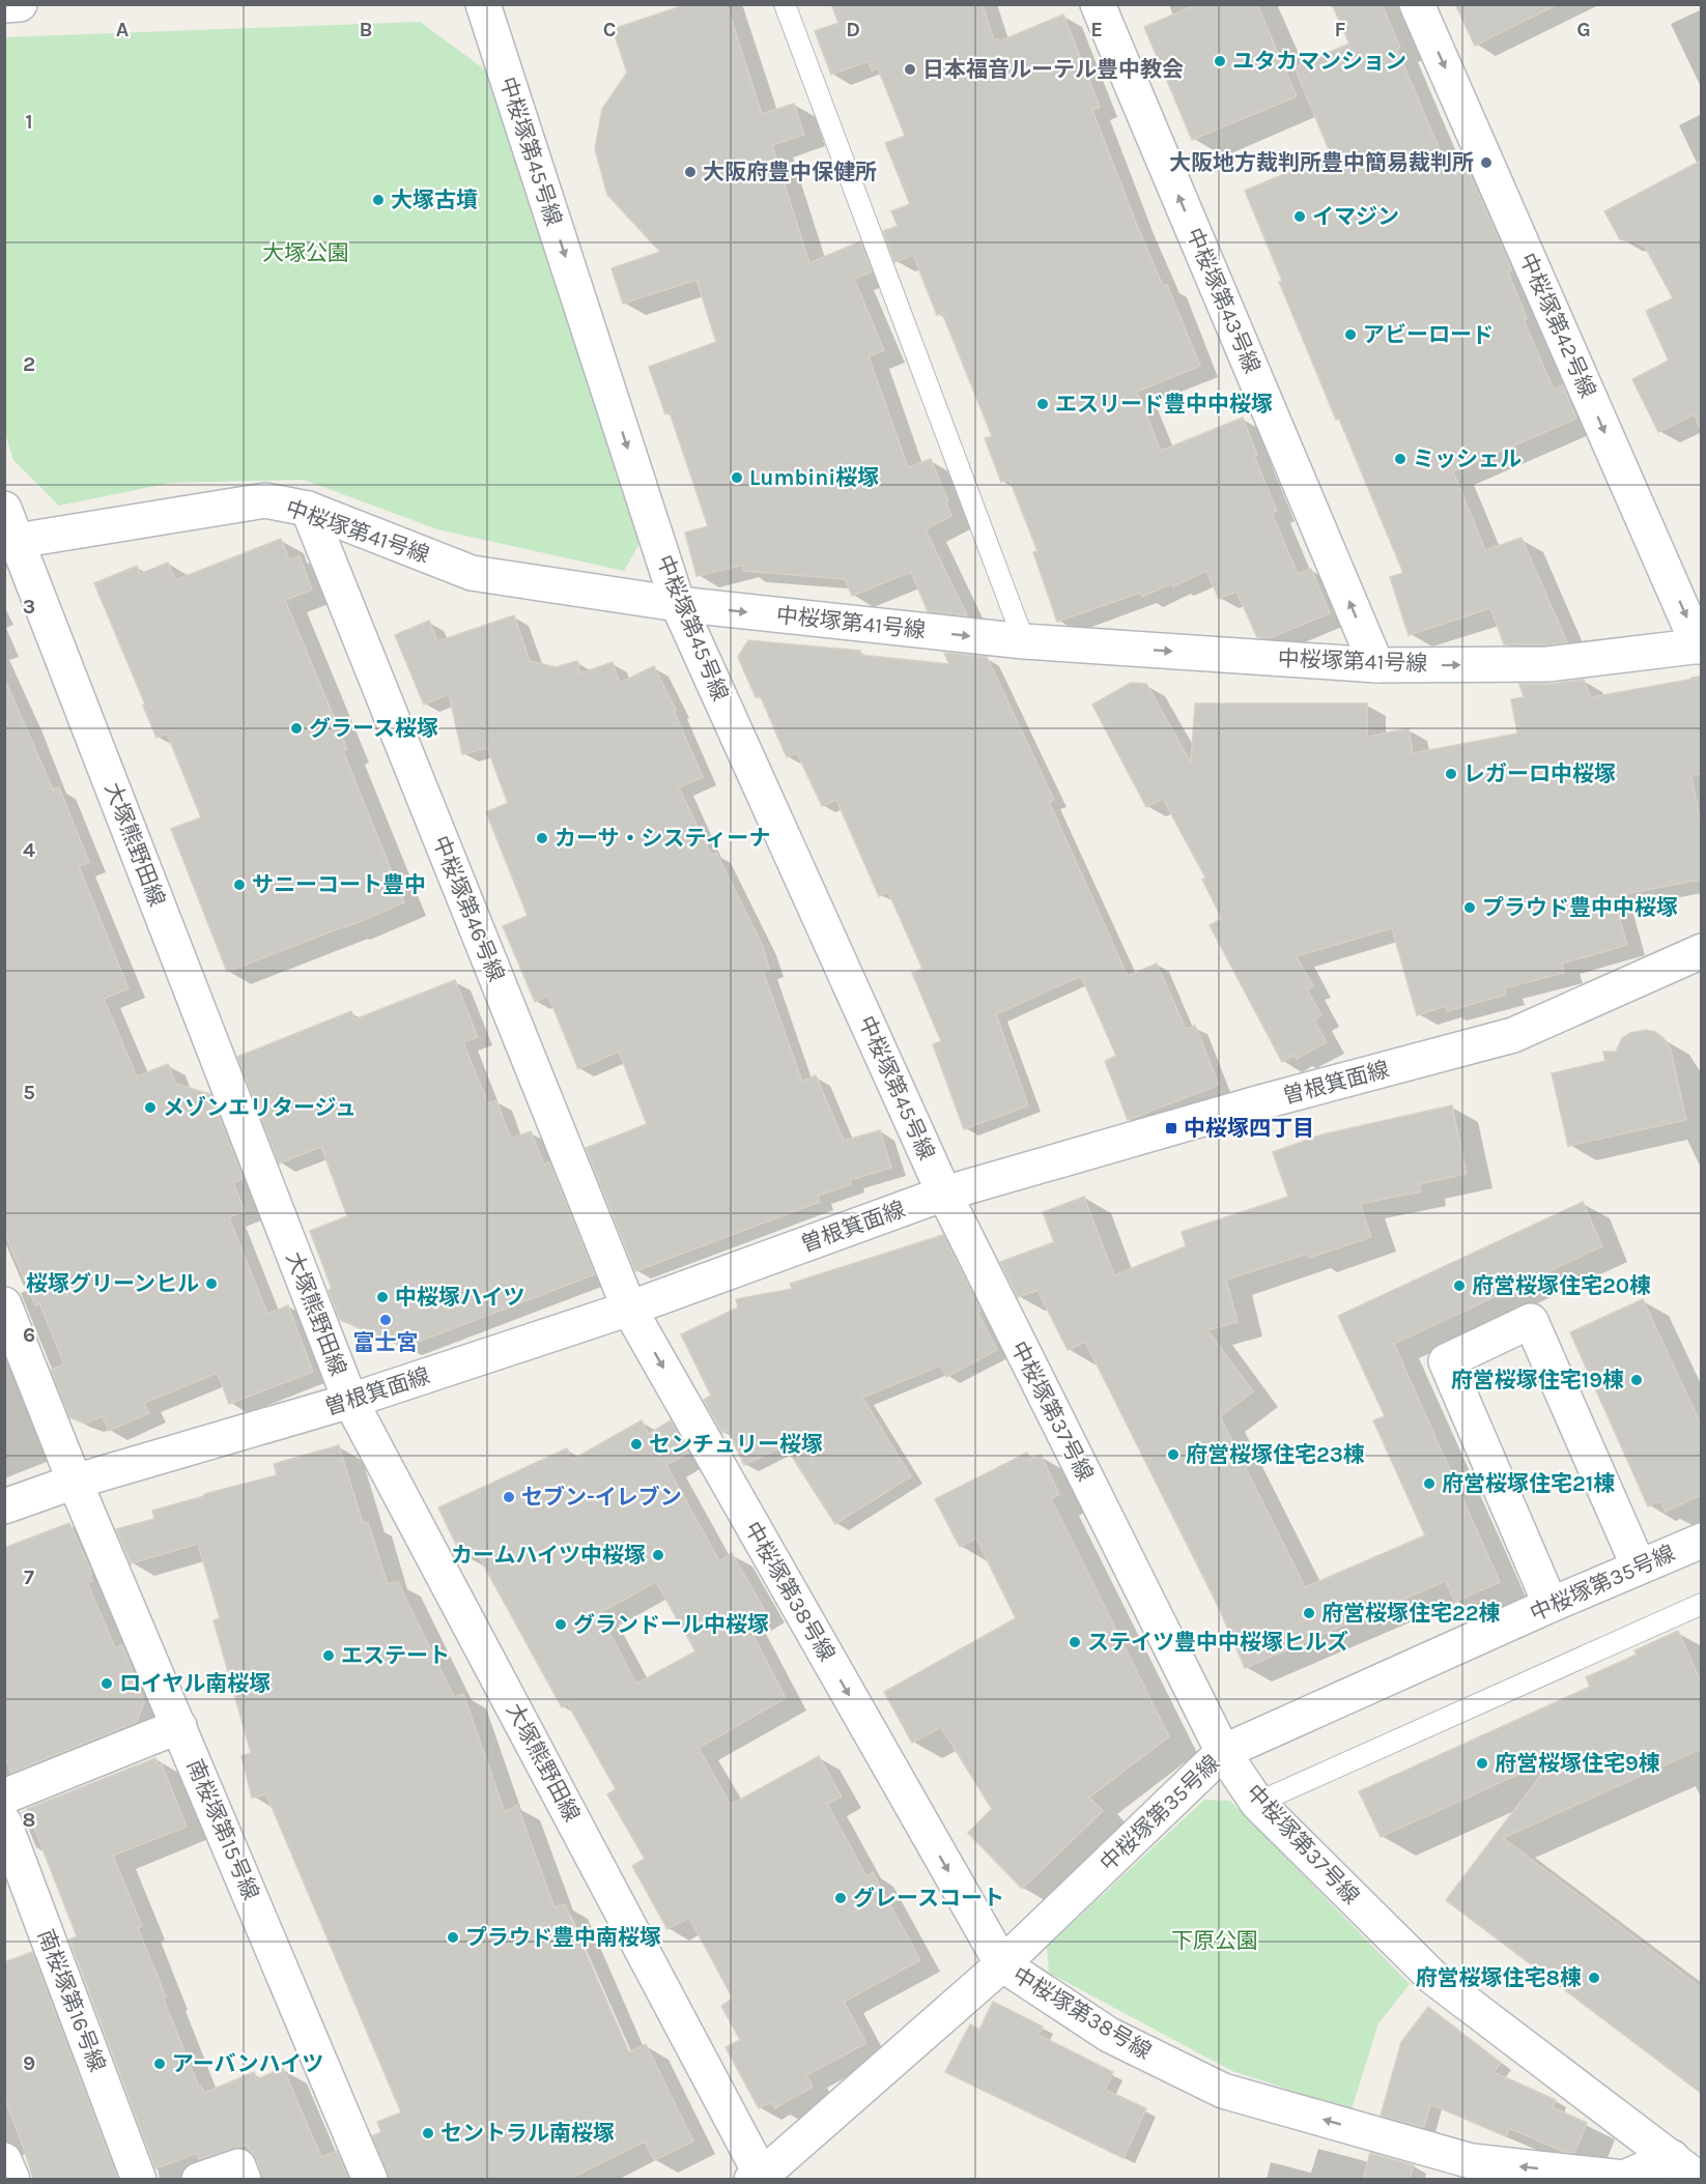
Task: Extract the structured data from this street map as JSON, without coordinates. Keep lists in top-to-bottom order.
{
  "streets": {
    "street": [
      "中桜塚第45号線",
      "中桜塚第43号線",
      "中桜塚第42号線",
      "中桜塚第41号線",
      "大塚熊野田線",
      "中桜塚第46号線",
      "曽根箕面線",
      "中桜塚第37号線",
      "中桜塚第35号線",
      "中桜塚第38号線",
      "南桜塚第15号線",
      "南桜塚第16号線"
    ]
  },
  "crossings": [
    ["中桜塚第45号線", "中桜塚第41号線"],
    ["中桜塚第45号線", "曽根箕面線"],
    ["中桜塚第45号線", "中桜塚第37号線"],
    ["中桜塚第43号線", "中桜塚第41号線"],
    ["中桜塚第42号線", "中桜塚第41号線"],
    ["中桜塚第41号線", "大塚熊野田線"],
    ["中桜塚第41号線", "中桜塚第46号線"],
    ["大塚熊野田線", "曽根箕面線"],
    ["大塚熊野田線", "中桜塚第35号線"],
    ["中桜塚第46号線", "曽根箕面線"],
    ["中桜塚第46号線", "中桜塚第38号線"],
    ["曽根箕面線", "中桜塚第37号線"],
    ["曽根箕面線", "中桜塚第38号線"],
    ["曽根箕面線", "南桜塚第15号線"],
    ["中桜塚第37号線", "中桜塚第35号線"],
    ["中桜塚第37号線", "中桜塚第38号線"],
    ["中桜塚第35号線", "中桜塚第38号線"]
  ],
  "one_way": [
    "中桜塚第45号線",
    "中桜塚第43号線",
    "中桜塚第42号線",
    "中桜塚第41号線"
  ],
  "parks": ["大塚公園", "下原公園"],
  "places": {
    "other": [
      "ユタカマンション",
      "日本福音ルーテル豊中教会",
      "大阪地方裁判所豊中簡易裁判所",
      "大阪府豊中保健所",
      "大塚古墳",
      "イマジン",
      "アビーロード",
      "エスリード豊中中桜塚",
      "ミッシェル",
      "Lumbini桜塚",
      "グラース桜塚",
      "レガーロ中桜塚",
      "カーサ・システィーナ",
      "サニーコート豊中",
      "プラウド豊中中桜塚",
      "メゾンエリタージュ",
      "桜塚グリーンヒル",
      "府営桜塚住宅20棟",
      "中桜塚ハイツ",
      "富士宮",
      "府営桜塚住宅19棟",
      "センチュリー桜塚",
      "府営桜塚住宅23棟",
      "府営桜塚住宅21棟",
      "セブン-イレブン",
      "カームハイツ中桜塚",
      "府営桜塚住宅22棟",
      "グランドール中桜塚",
      "ステイツ豊中中桜塚ヒルズ",
      "エステート",
      "ロイヤル南桜塚",
      "府営桜塚住宅9棟",
      "グレースコート",
      "プラウド豊中南桜塚",
      "府営桜塚住宅8棟",
      "アーバンハイツ",
      "セントラル南桜塚"
    ],
    "transit": ["中桜塚四丁目"]
  },
  "grid": {
    "columns": [
      "A",
      "B",
      "C",
      "D",
      "E",
      "F",
      "G"
    ],
    "rows": [
      "1",
      "2",
      "3",
      "4",
      "5",
      "6",
      "7",
      "8",
      "9"
    ]
  }
}
